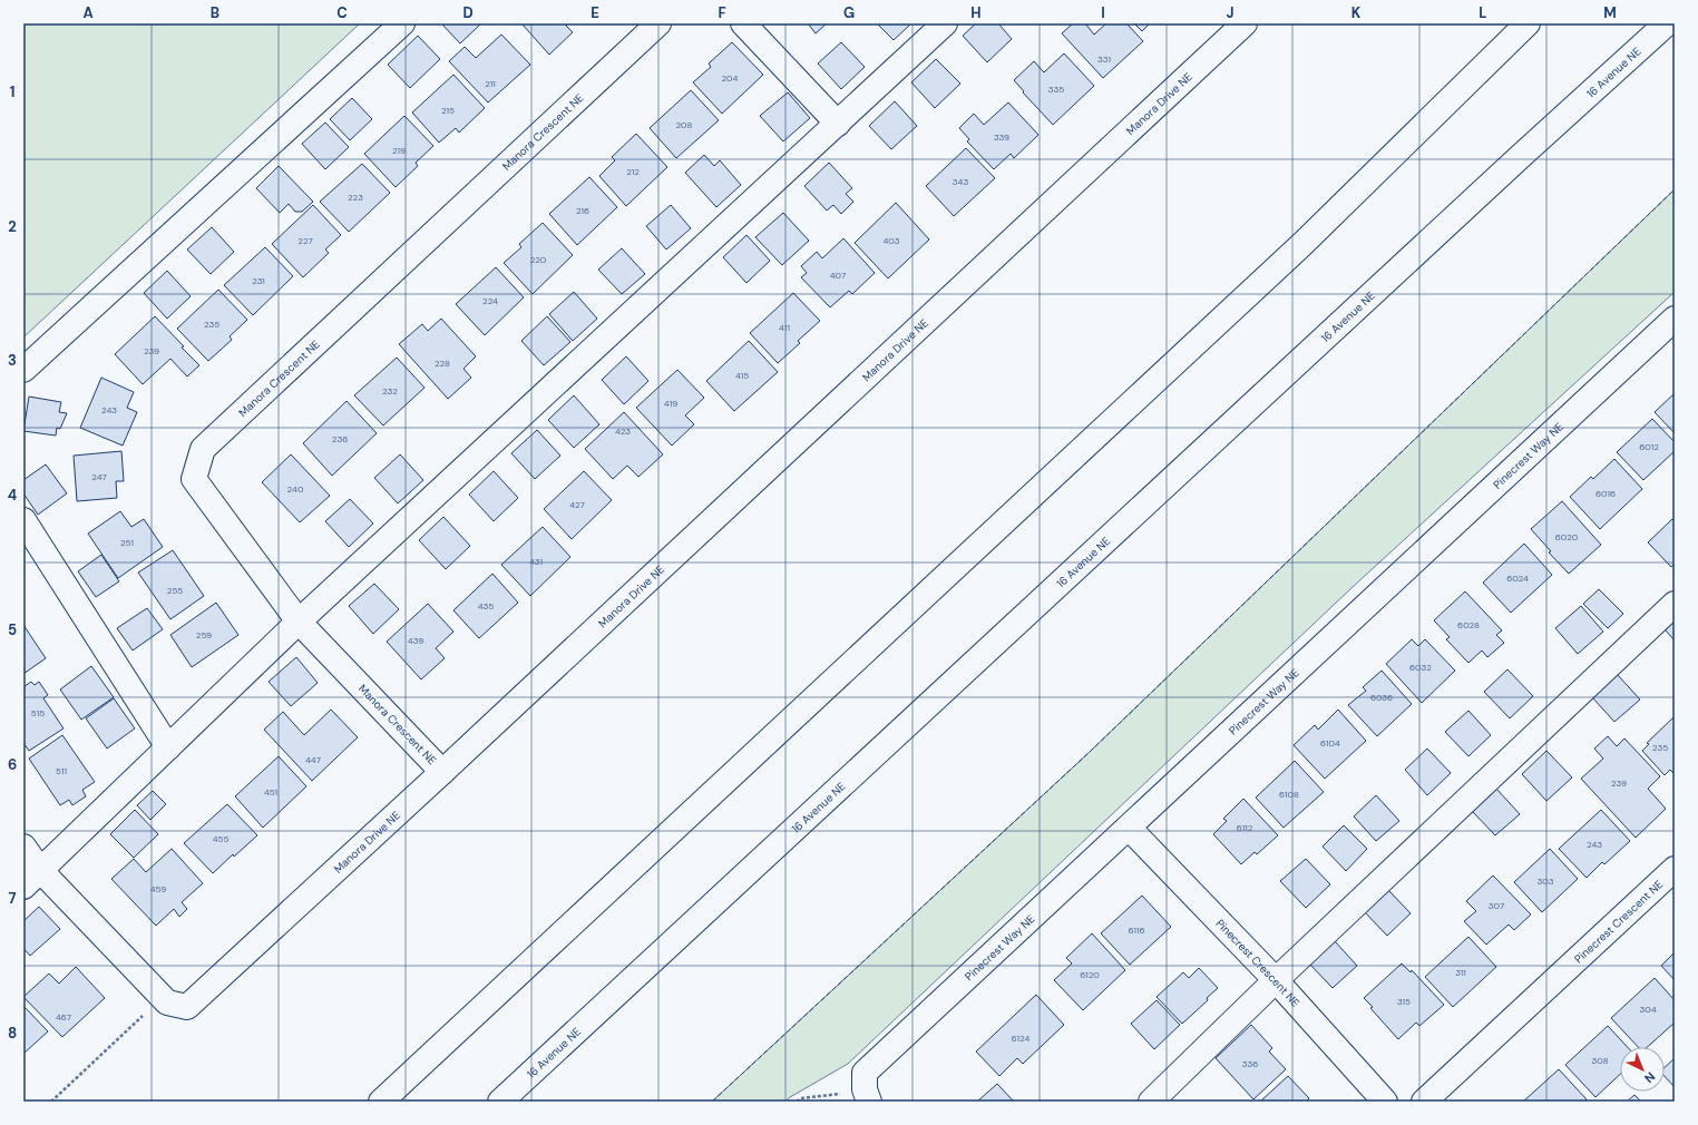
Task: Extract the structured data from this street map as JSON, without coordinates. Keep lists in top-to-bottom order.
{
  "streets": {
    "main road": [
      "16 Avenue NE",
      "Manora Drive NE",
      "Manora Crescent NE",
      "Pinecrest Way NE",
      "Pinecrest Crescent NE"
    ]
  },
  "crossings": [
    ["Manora Drive NE", "Manora Crescent NE"],
    ["Pinecrest Way NE", "Pinecrest Crescent NE"]
  ],
  "house_numbers": [
    "331",
    "204",
    "211",
    "335",
    "215",
    "208",
    "339",
    "219",
    "212",
    "343",
    "223",
    "216",
    "227",
    "403",
    "220",
    "407",
    "231",
    "224",
    "235",
    "411",
    "239",
    "228",
    "415",
    "232",
    "419",
    "243",
    "423",
    "236",
    "6012",
    "247",
    "240",
    "6016",
    "427",
    "6020",
    "251",
    "431",
    "6024",
    "255",
    "435",
    "6028",
    "259",
    "439",
    "6032",
    "6036",
    "515",
    "6104",
    "235",
    "447",
    "511",
    "239",
    "451",
    "6108",
    "6112",
    "455",
    "243",
    "303",
    "459",
    "307",
    "6116",
    "311",
    "6120",
    "315",
    "304",
    "467",
    "6124",
    "308",
    "336"
  ],
  "north": "bottom right",
  "grid": {
    "columns": [
      "A",
      "B",
      "C",
      "D",
      "E",
      "F",
      "G",
      "H",
      "I",
      "J",
      "K",
      "L",
      "M"
    ],
    "rows": [
      "1",
      "2",
      "3",
      "4",
      "5",
      "6",
      "7",
      "8"
    ]
  }
}
